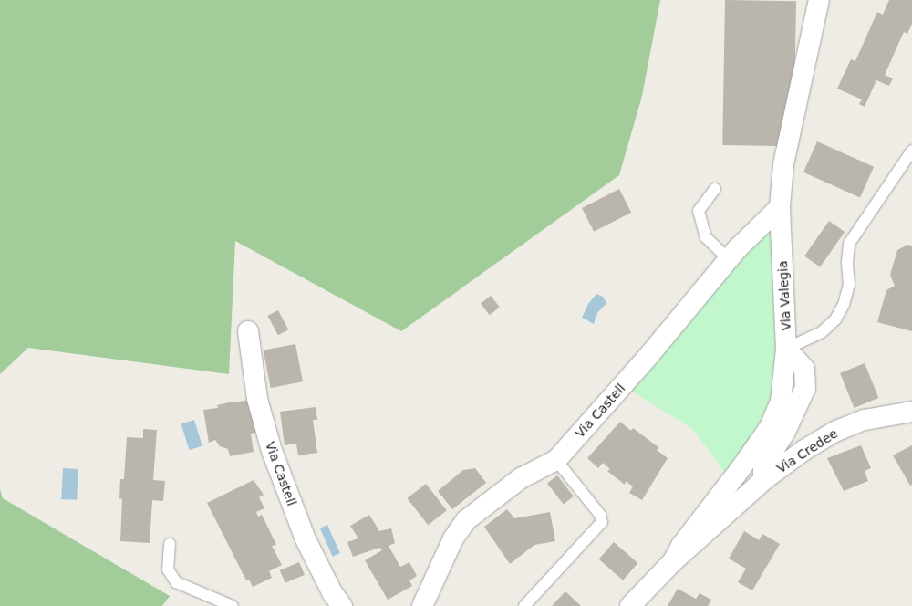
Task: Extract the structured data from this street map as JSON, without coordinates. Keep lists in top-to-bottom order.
{
  "streets": {
    "street": ["Via Valegia", "Via Castell", "Via Credee"]
  },
  "crossings": [
    ["Via Valegia", "Via Castell"],
    ["Via Valegia", "Via Credee"]
  ]
}
